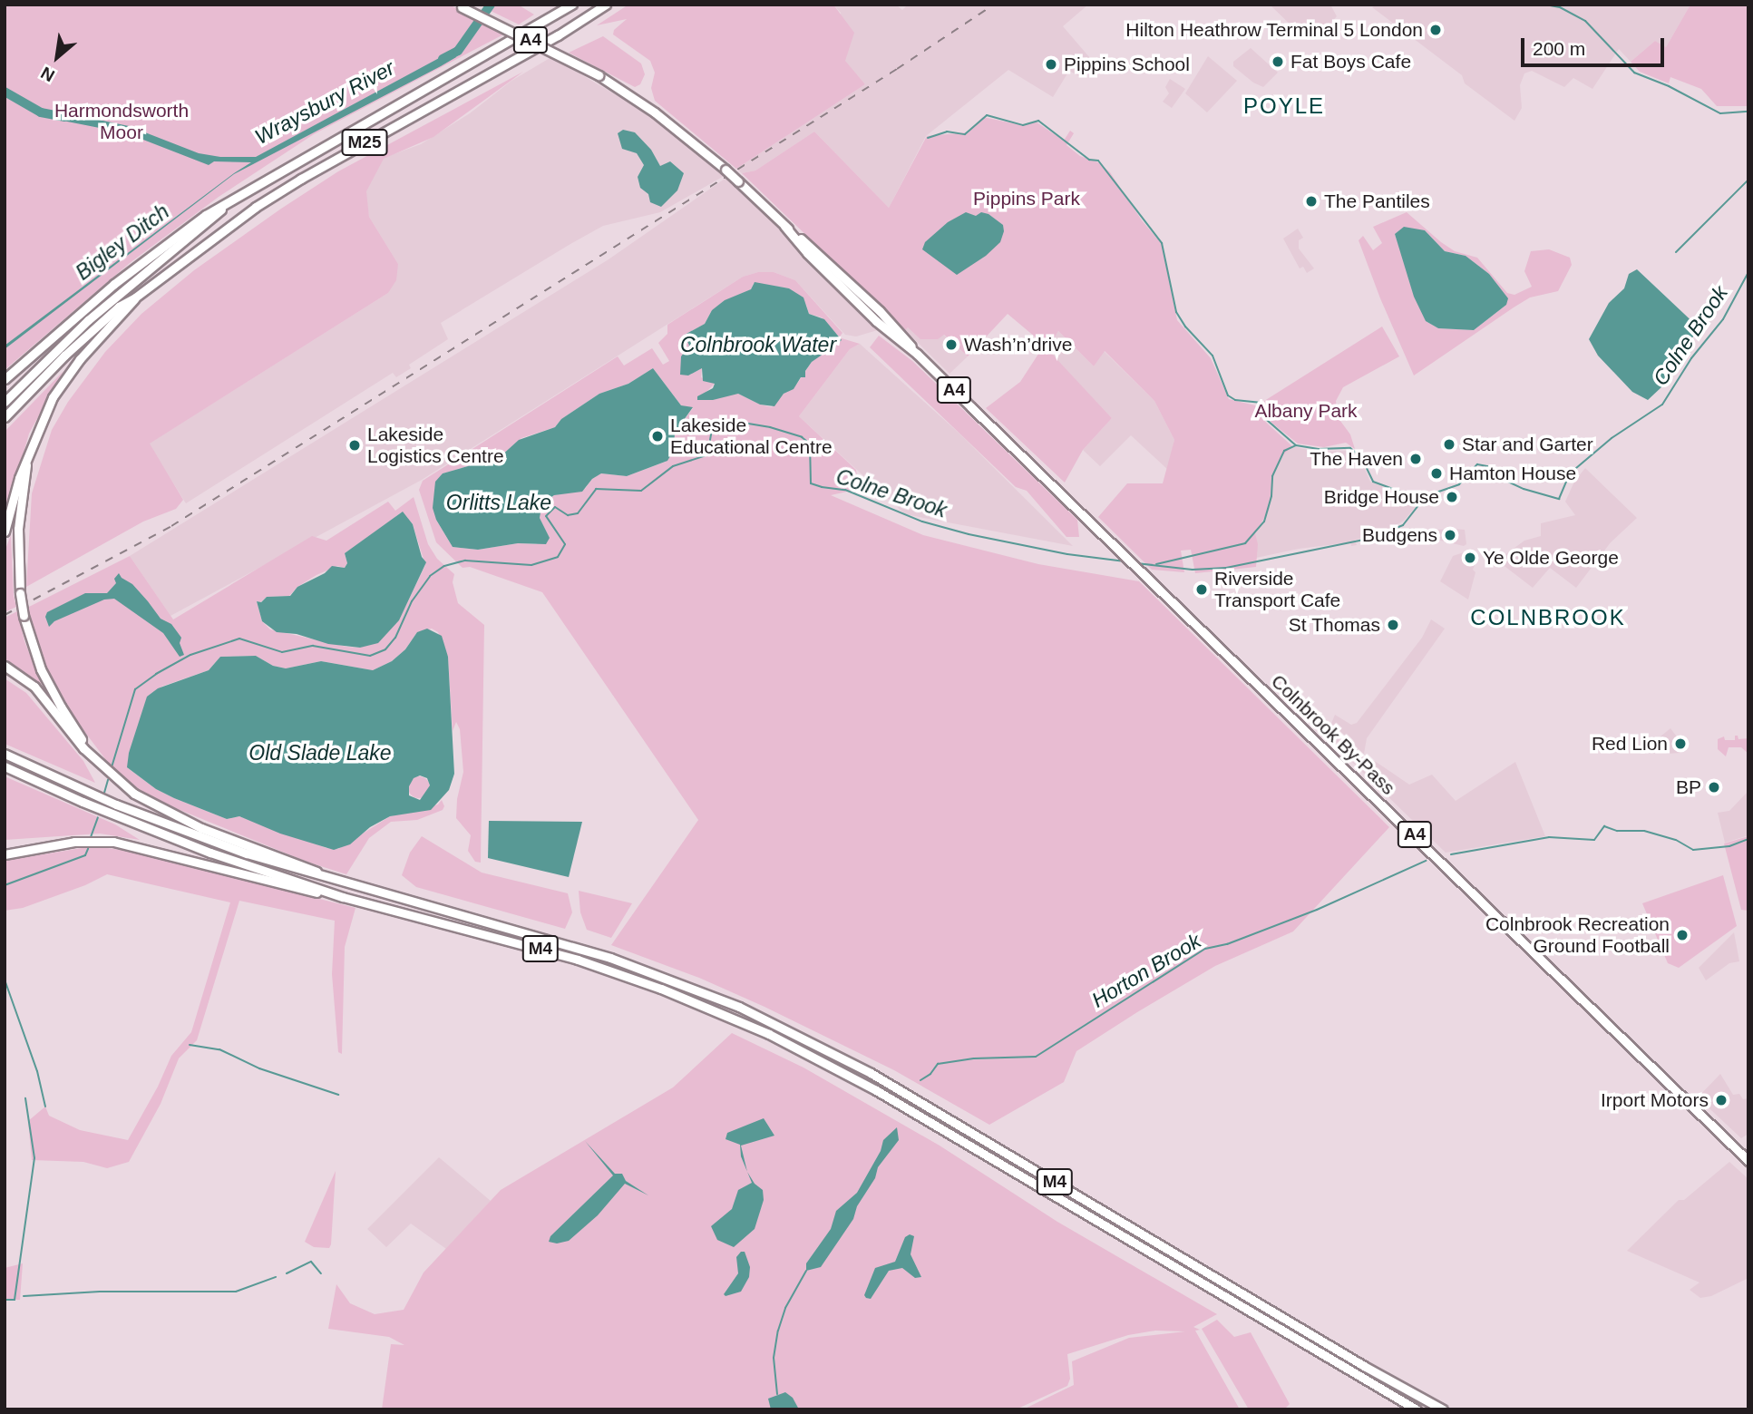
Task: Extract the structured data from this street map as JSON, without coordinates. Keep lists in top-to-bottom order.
{
  "streets": {
    "highway": [
      "A4",
      "M25",
      "Colnbrook By-Pass",
      "M4"
    ]
  },
  "districts": ["POYLE", "COLNBROOK"],
  "water": [
    "Wraysbury River",
    "Bigley Ditch",
    "Colne Brook",
    "Colnbrook Water",
    "Orlitts Lake",
    "Old Slade Lake",
    "Horton Brook"
  ],
  "parks": ["Harmondsworth Moor", "Pippins Park", "Albany Park"],
  "places": [
    "Hilton Heathrow Terminal 5 London",
    "Fat Boys Cafe",
    "Pippins School",
    "The Pantiles",
    "Wash’n’drive",
    "Lakeside Educational Centre",
    "Star and Garter",
    "Lakeside Logistics Centre",
    "The Haven",
    "Hamton House",
    "Bridge House",
    "Budgens",
    "Ye Olde George",
    "Riverside Transport Cafe",
    "St Thomas",
    "Red Lion",
    "BP",
    "Colnbrook Recreation Ground Football",
    "Irport Motors"
  ],
  "scale_bar": "200 m",
  "north": "bottom left"
}
